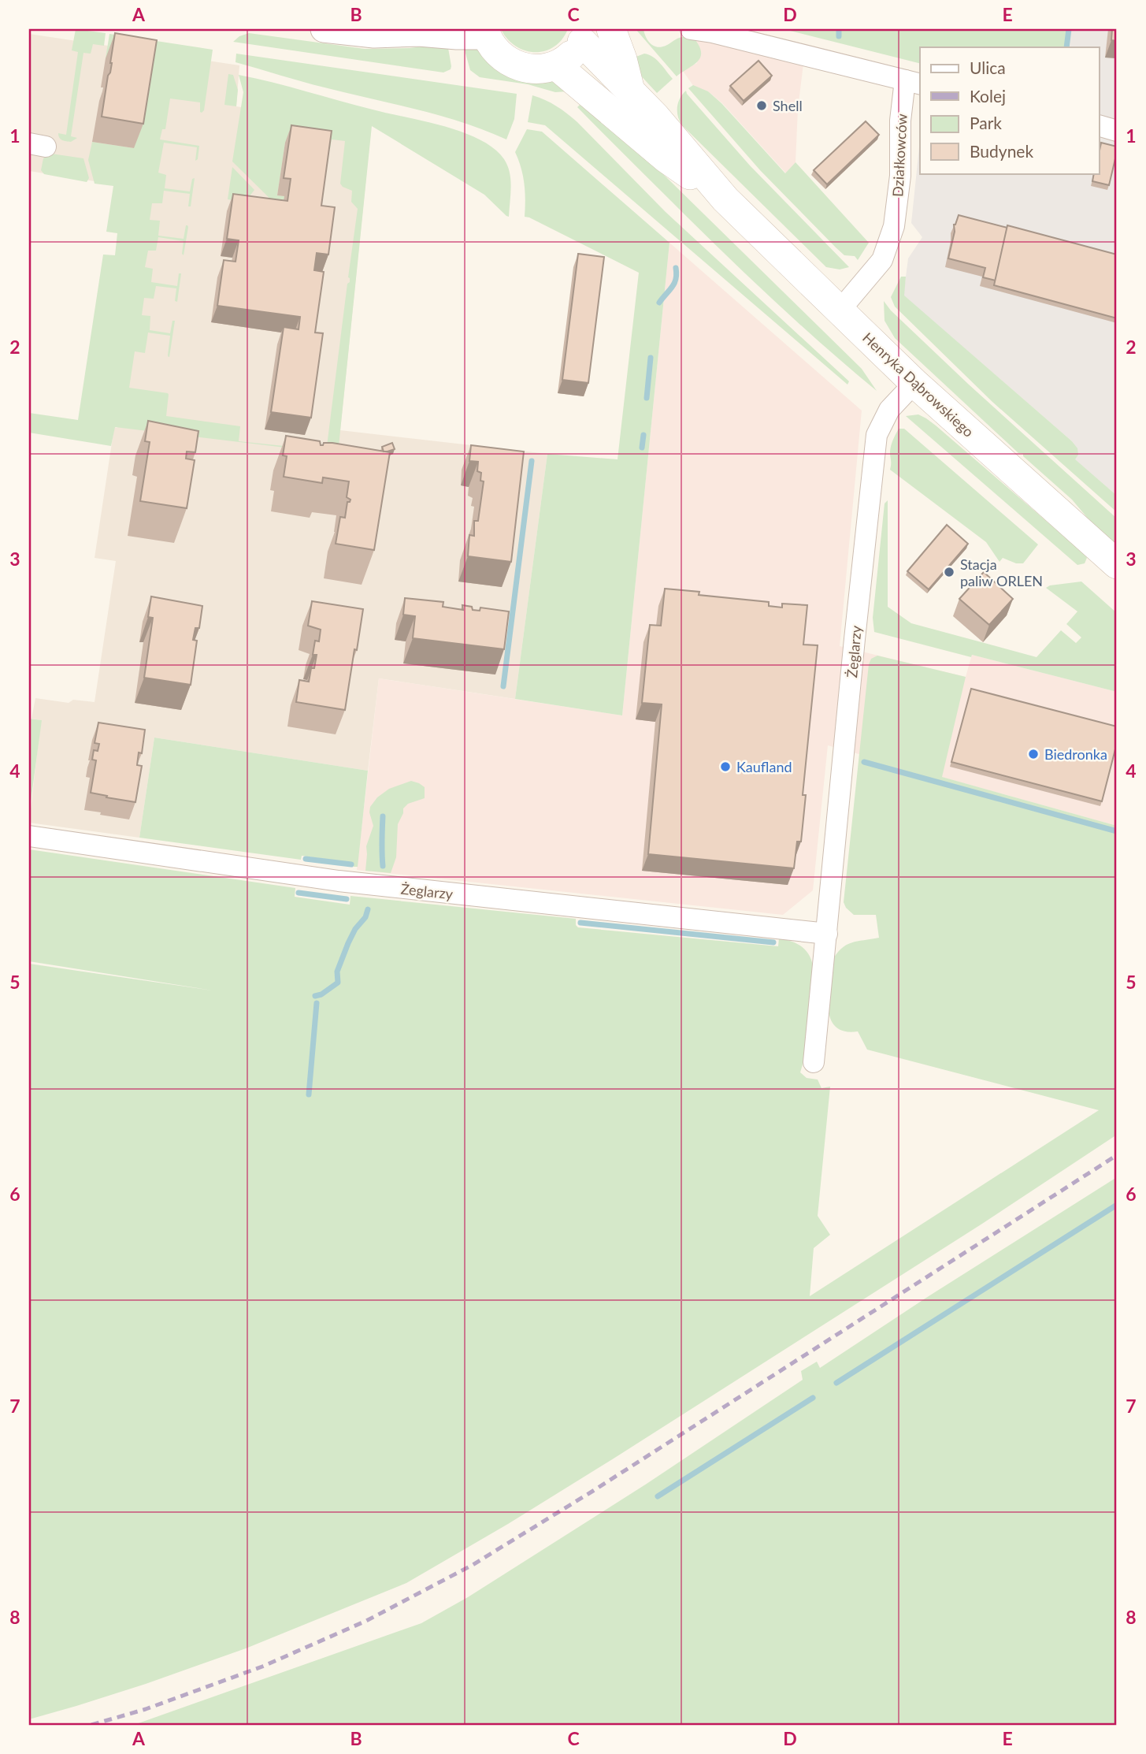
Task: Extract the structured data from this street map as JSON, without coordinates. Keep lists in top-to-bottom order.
{
  "streets": {
    "main road": ["Henryka Dąbrowskiego"],
    "street": ["Działkowców", "Żeglarzy"]
  },
  "crossings": [
    ["Działkowców", "Henryka Dąbrowskiego"],
    ["Henryka Dąbrowskiego", "Żeglarzy"]
  ],
  "places": [
    "Shell",
    "Stacja paliw ORLEN",
    "Biedronka",
    "Kaufland"
  ],
  "legend": [
    "Ulica",
    "Kolej",
    "Park",
    "Budynek"
  ],
  "grid": {
    "columns": [
      "A",
      "B",
      "C",
      "D",
      "E"
    ],
    "rows": [
      "1",
      "2",
      "3",
      "4",
      "5",
      "6",
      "7",
      "8"
    ]
  }
}
